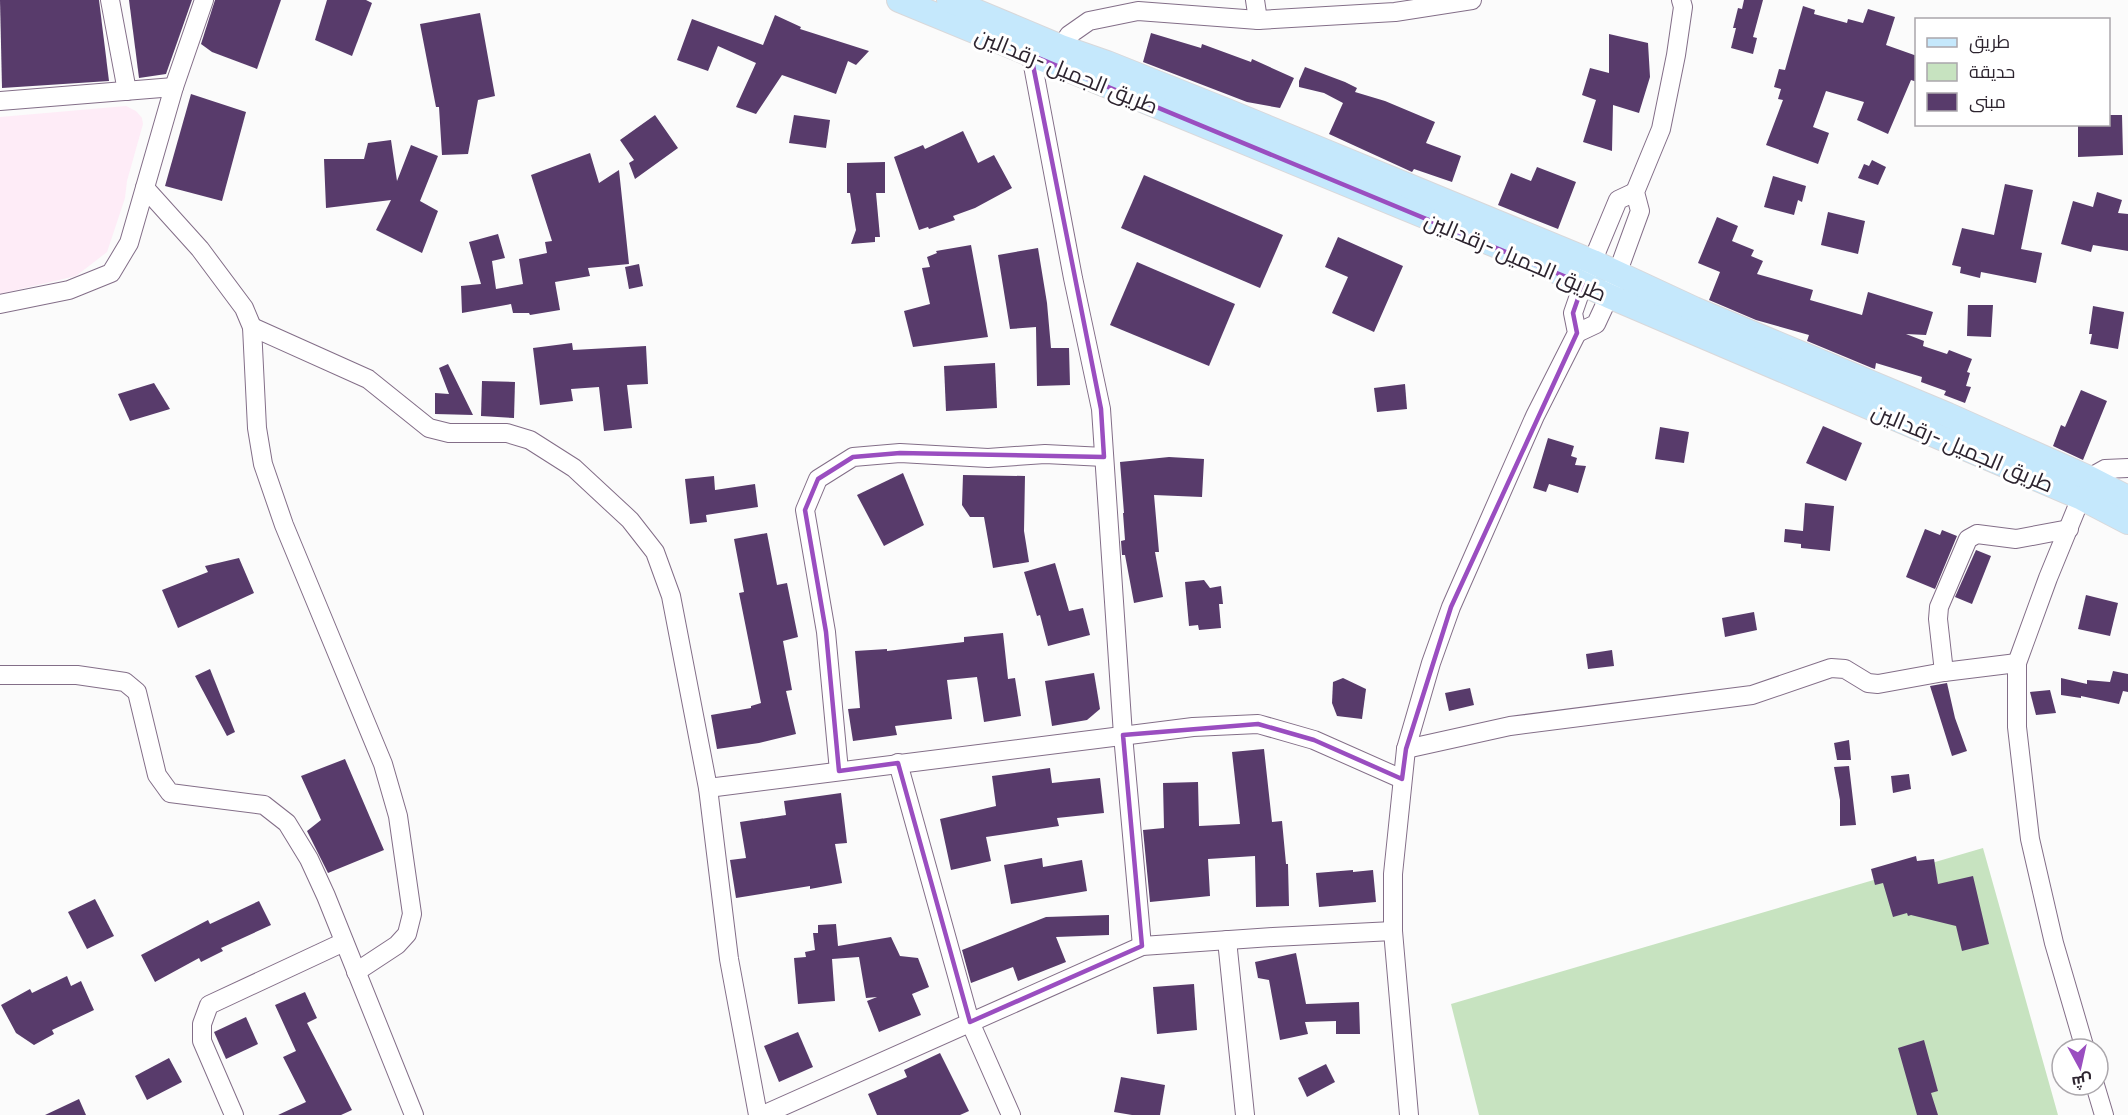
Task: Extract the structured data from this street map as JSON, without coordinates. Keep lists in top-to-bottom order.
{
  "streets": {
    "main road": ["طريق الجميل -رقدالين"]
  },
  "legend": ["طريق", "حديقة", "مبنى"],
  "north": "bottom"
}
